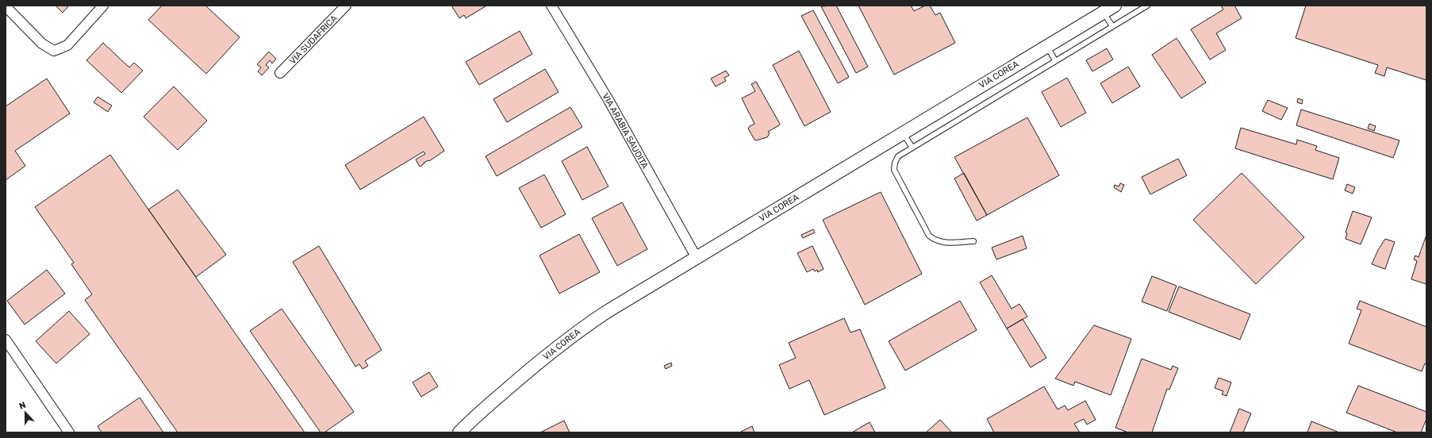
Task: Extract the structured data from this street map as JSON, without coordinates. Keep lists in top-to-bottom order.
{
  "streets": {
    "street": ["VIA SUDAFRICA", "VIA COREA", "VIA ARABIA SAUDITA"]
  },
  "crossings": [
    ["VIA COREA", "VIA ARABIA SAUDITA"]
  ],
  "north": "top"
}
